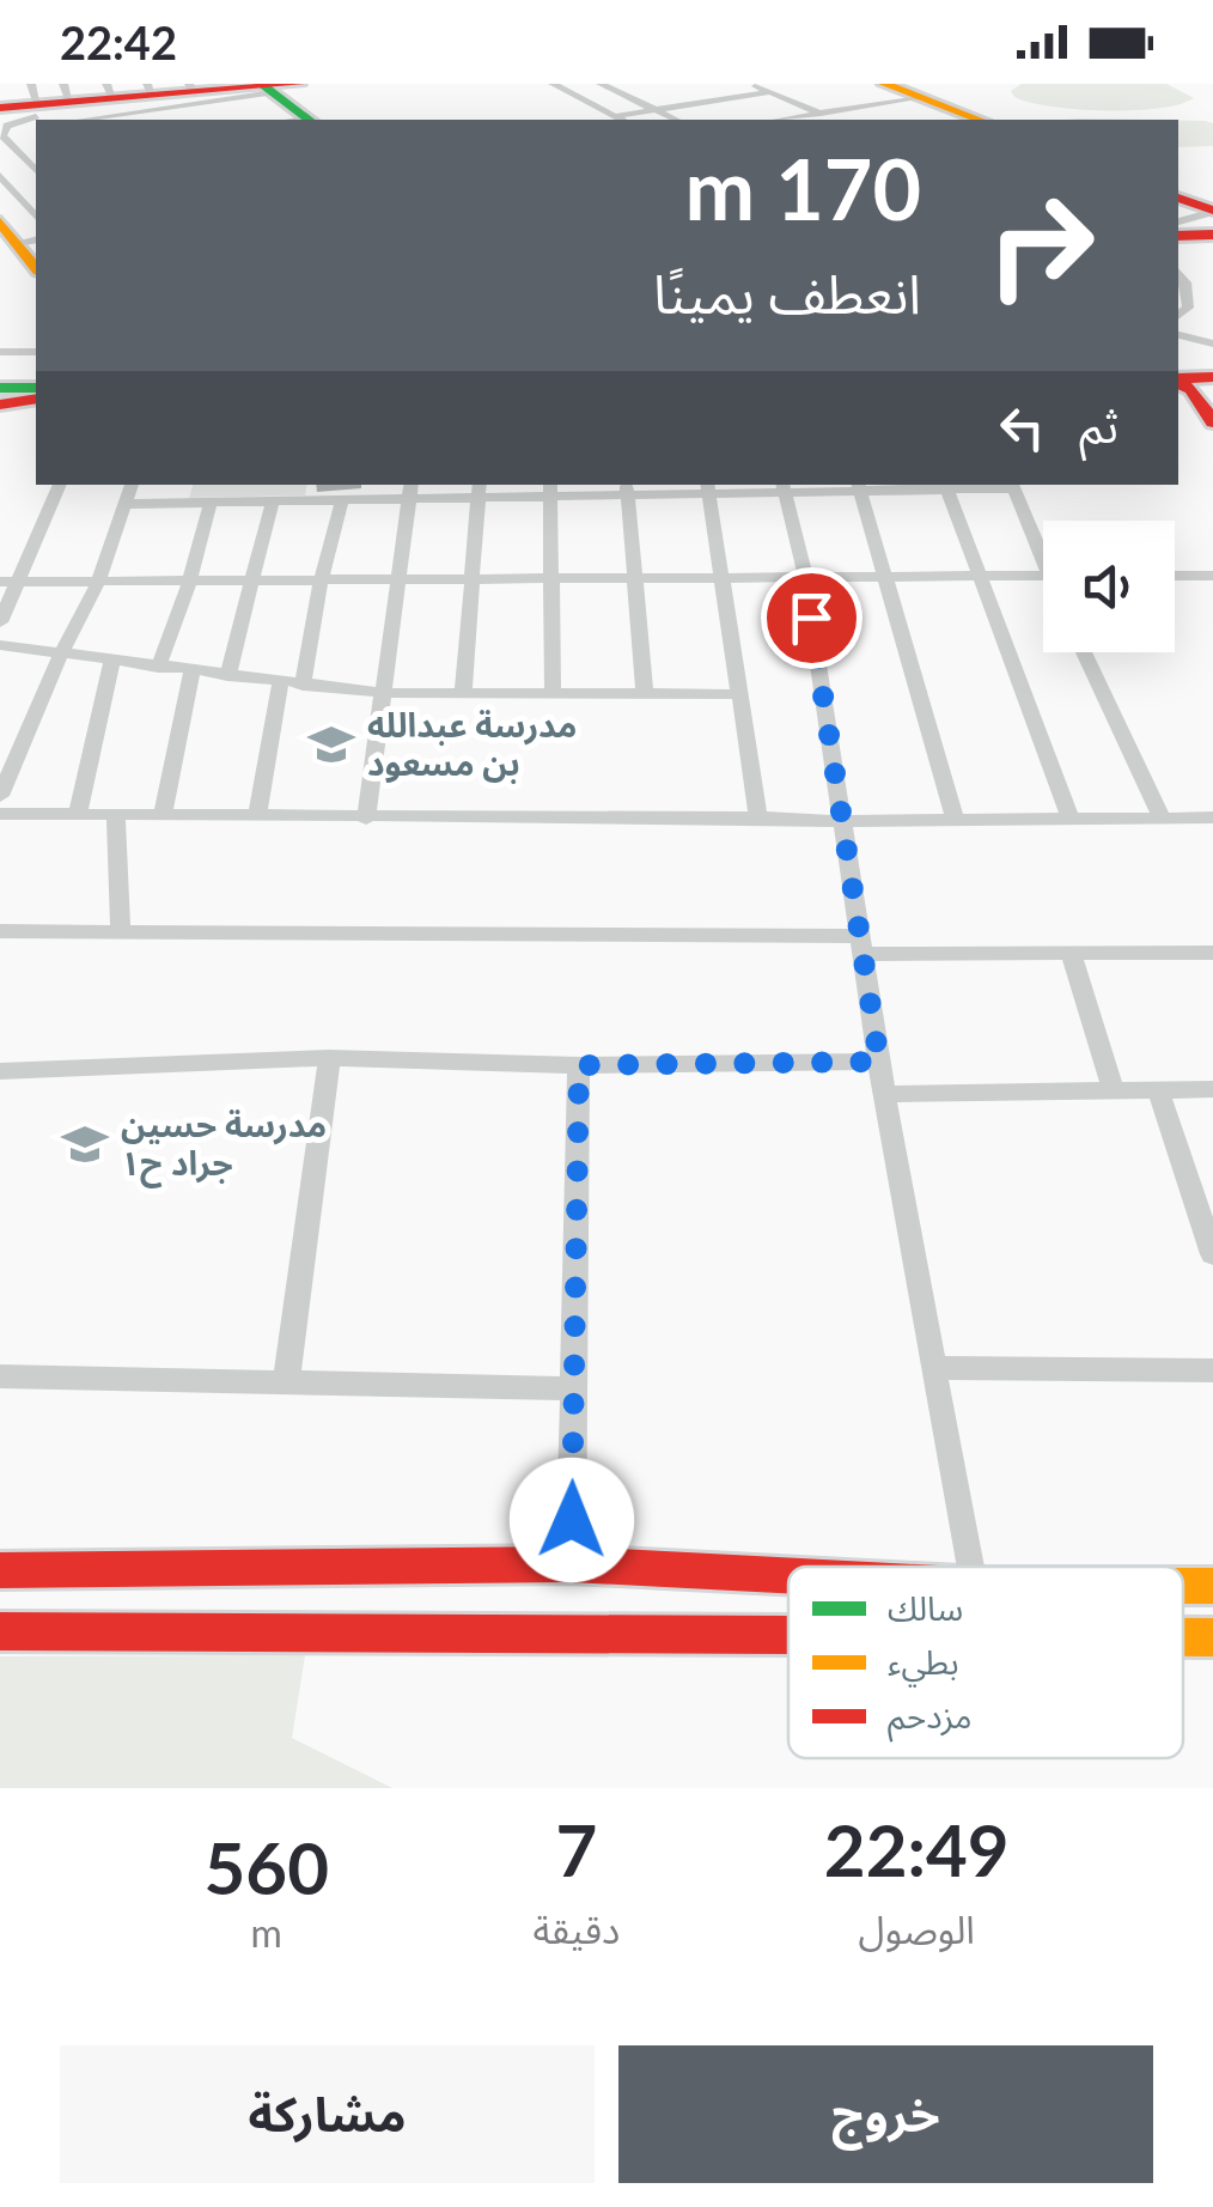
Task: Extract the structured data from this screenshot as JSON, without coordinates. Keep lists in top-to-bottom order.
{
  "places": {
    "school or university": ["مدرسة عبدالله بن مسعود", "مدرسة حسين جراد ح١"]
  },
  "legend": ["سالك", "بطيء", "مزدحم"],
  "page": {
    "status": "22:42",
    "turn": ["170 m", "انعطف يمينًا"],
    "then": "ثم",
    "eta": [
      "22:49",
      "الوصول",
      "7",
      "دقيقة",
      "560",
      "m"
    ],
    "buttons": ["خروج", "مشاركة"]
  }
}
